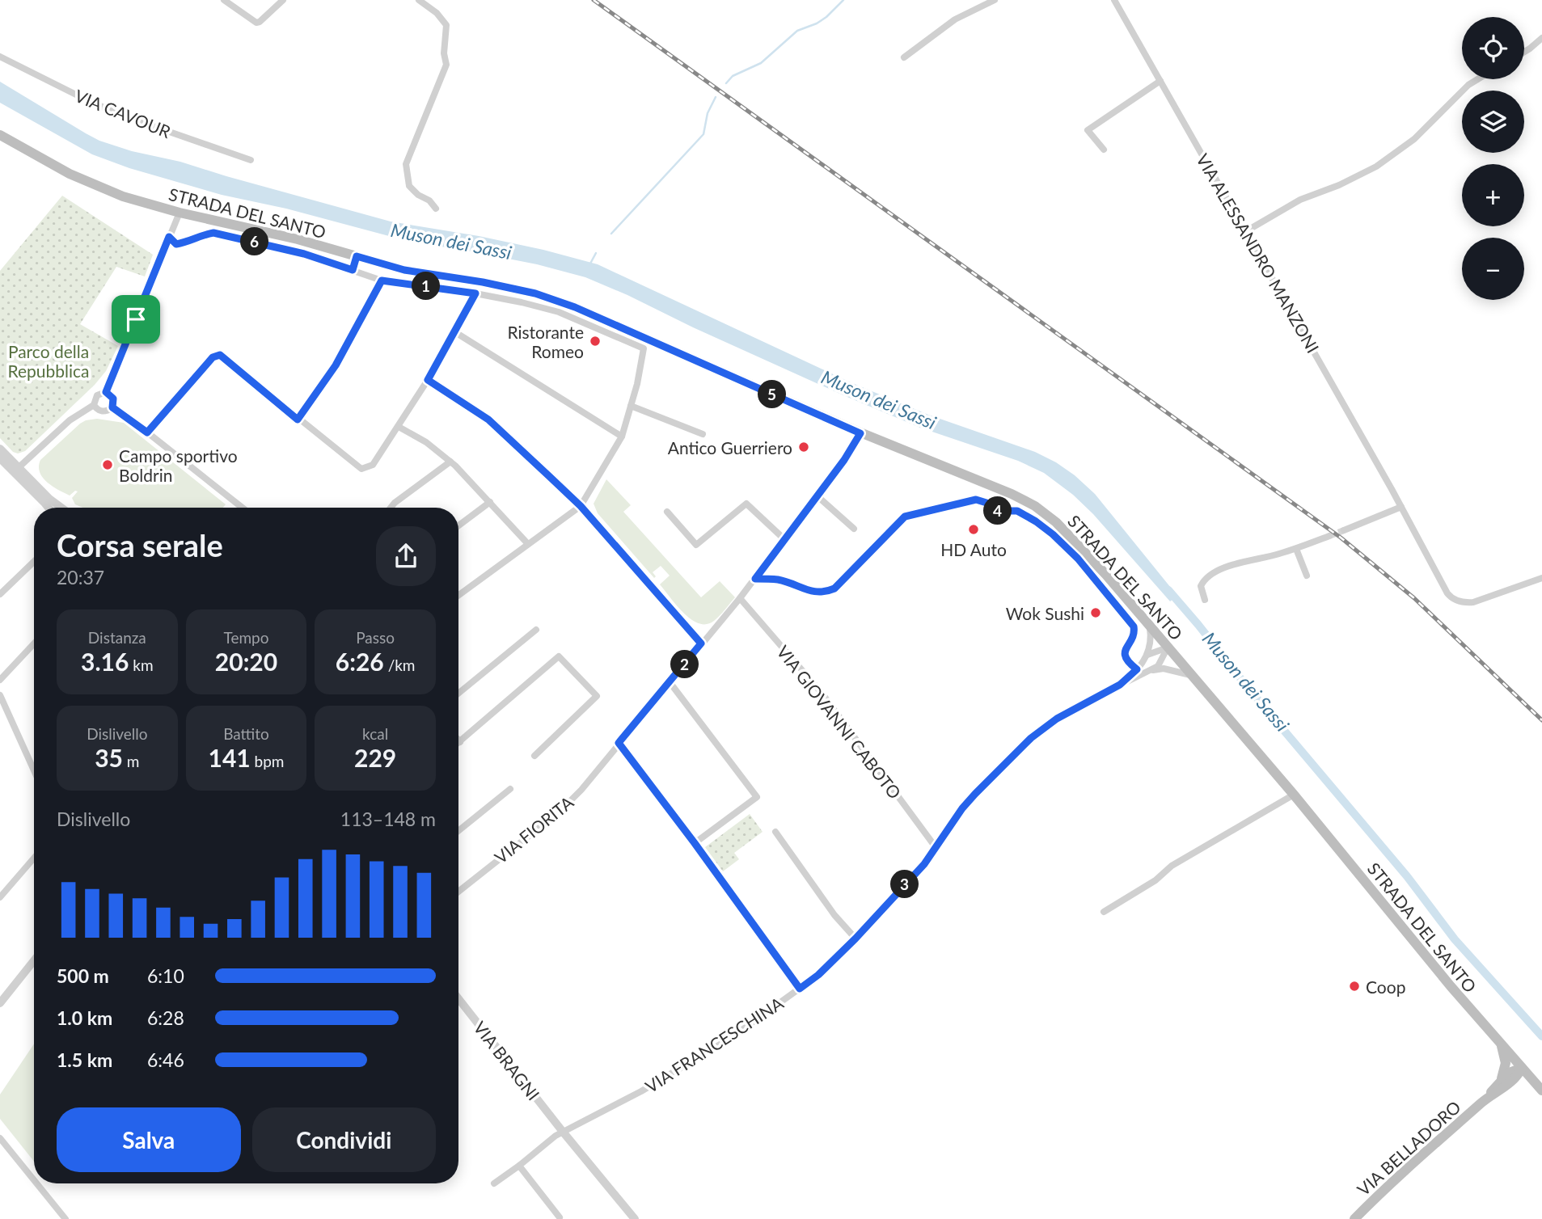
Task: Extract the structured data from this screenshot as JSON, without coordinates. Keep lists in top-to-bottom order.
{
  "streets": {
    "main road": ["STRADA DEL SANTO", "VIA BELLADORO"],
    "street": [
      "VIA CAVOUR",
      "VIA ALESSANDRO MANZONI",
      "VIA GIOVANNI CABOTO",
      "VIA FIORITA",
      "VIA FRANCESCHINA",
      "VIA BRAGNI"
    ]
  },
  "crossings": [
    ["STRADA DEL SANTO", "VIA FIORITA"],
    ["STRADA DEL SANTO", "VIA FRANCESCHINA"],
    ["STRADA DEL SANTO", "VIA BELLADORO"],
    ["VIA GIOVANNI CABOTO", "VIA FIORITA"],
    ["VIA GIOVANNI CABOTO", "VIA FRANCESCHINA"],
    ["VIA FRANCESCHINA", "VIA BRAGNI"]
  ],
  "water": ["Muson dei Sassi"],
  "parks": ["Parco della Repubblica"],
  "places": [
    "Ristorante Romeo",
    "Antico Guerriero",
    "Campo sportivo Boldrin",
    "HD Auto",
    "Wok Sushi",
    "Coop"
  ],
  "page": {
    "map_buttons": ["+", "−"],
    "pins": [
      "6",
      "1",
      "5",
      "4",
      "2",
      "3"
    ],
    "heading": ["Corsa serale", "20:37"],
    "stats": [
      ["Distanza", "3.16 km"],
      ["Tempo", "20:20"],
      ["Passo", "6:26 /km"],
      ["Dislivello", "35 m"],
      ["Battito", "141 bpm"],
      ["kcal", "229"]
    ],
    "chart": ["Dislivello", "113–148 m"],
    "list": [
      {
        "name": "500 m",
        "note": "6:10"
      },
      {
        "name": "1.0 km",
        "note": "6:28"
      },
      {
        "name": "1.5 km",
        "note": "6:46"
      }
    ],
    "buttons": ["Salva", "Condividi"]
  }
}
